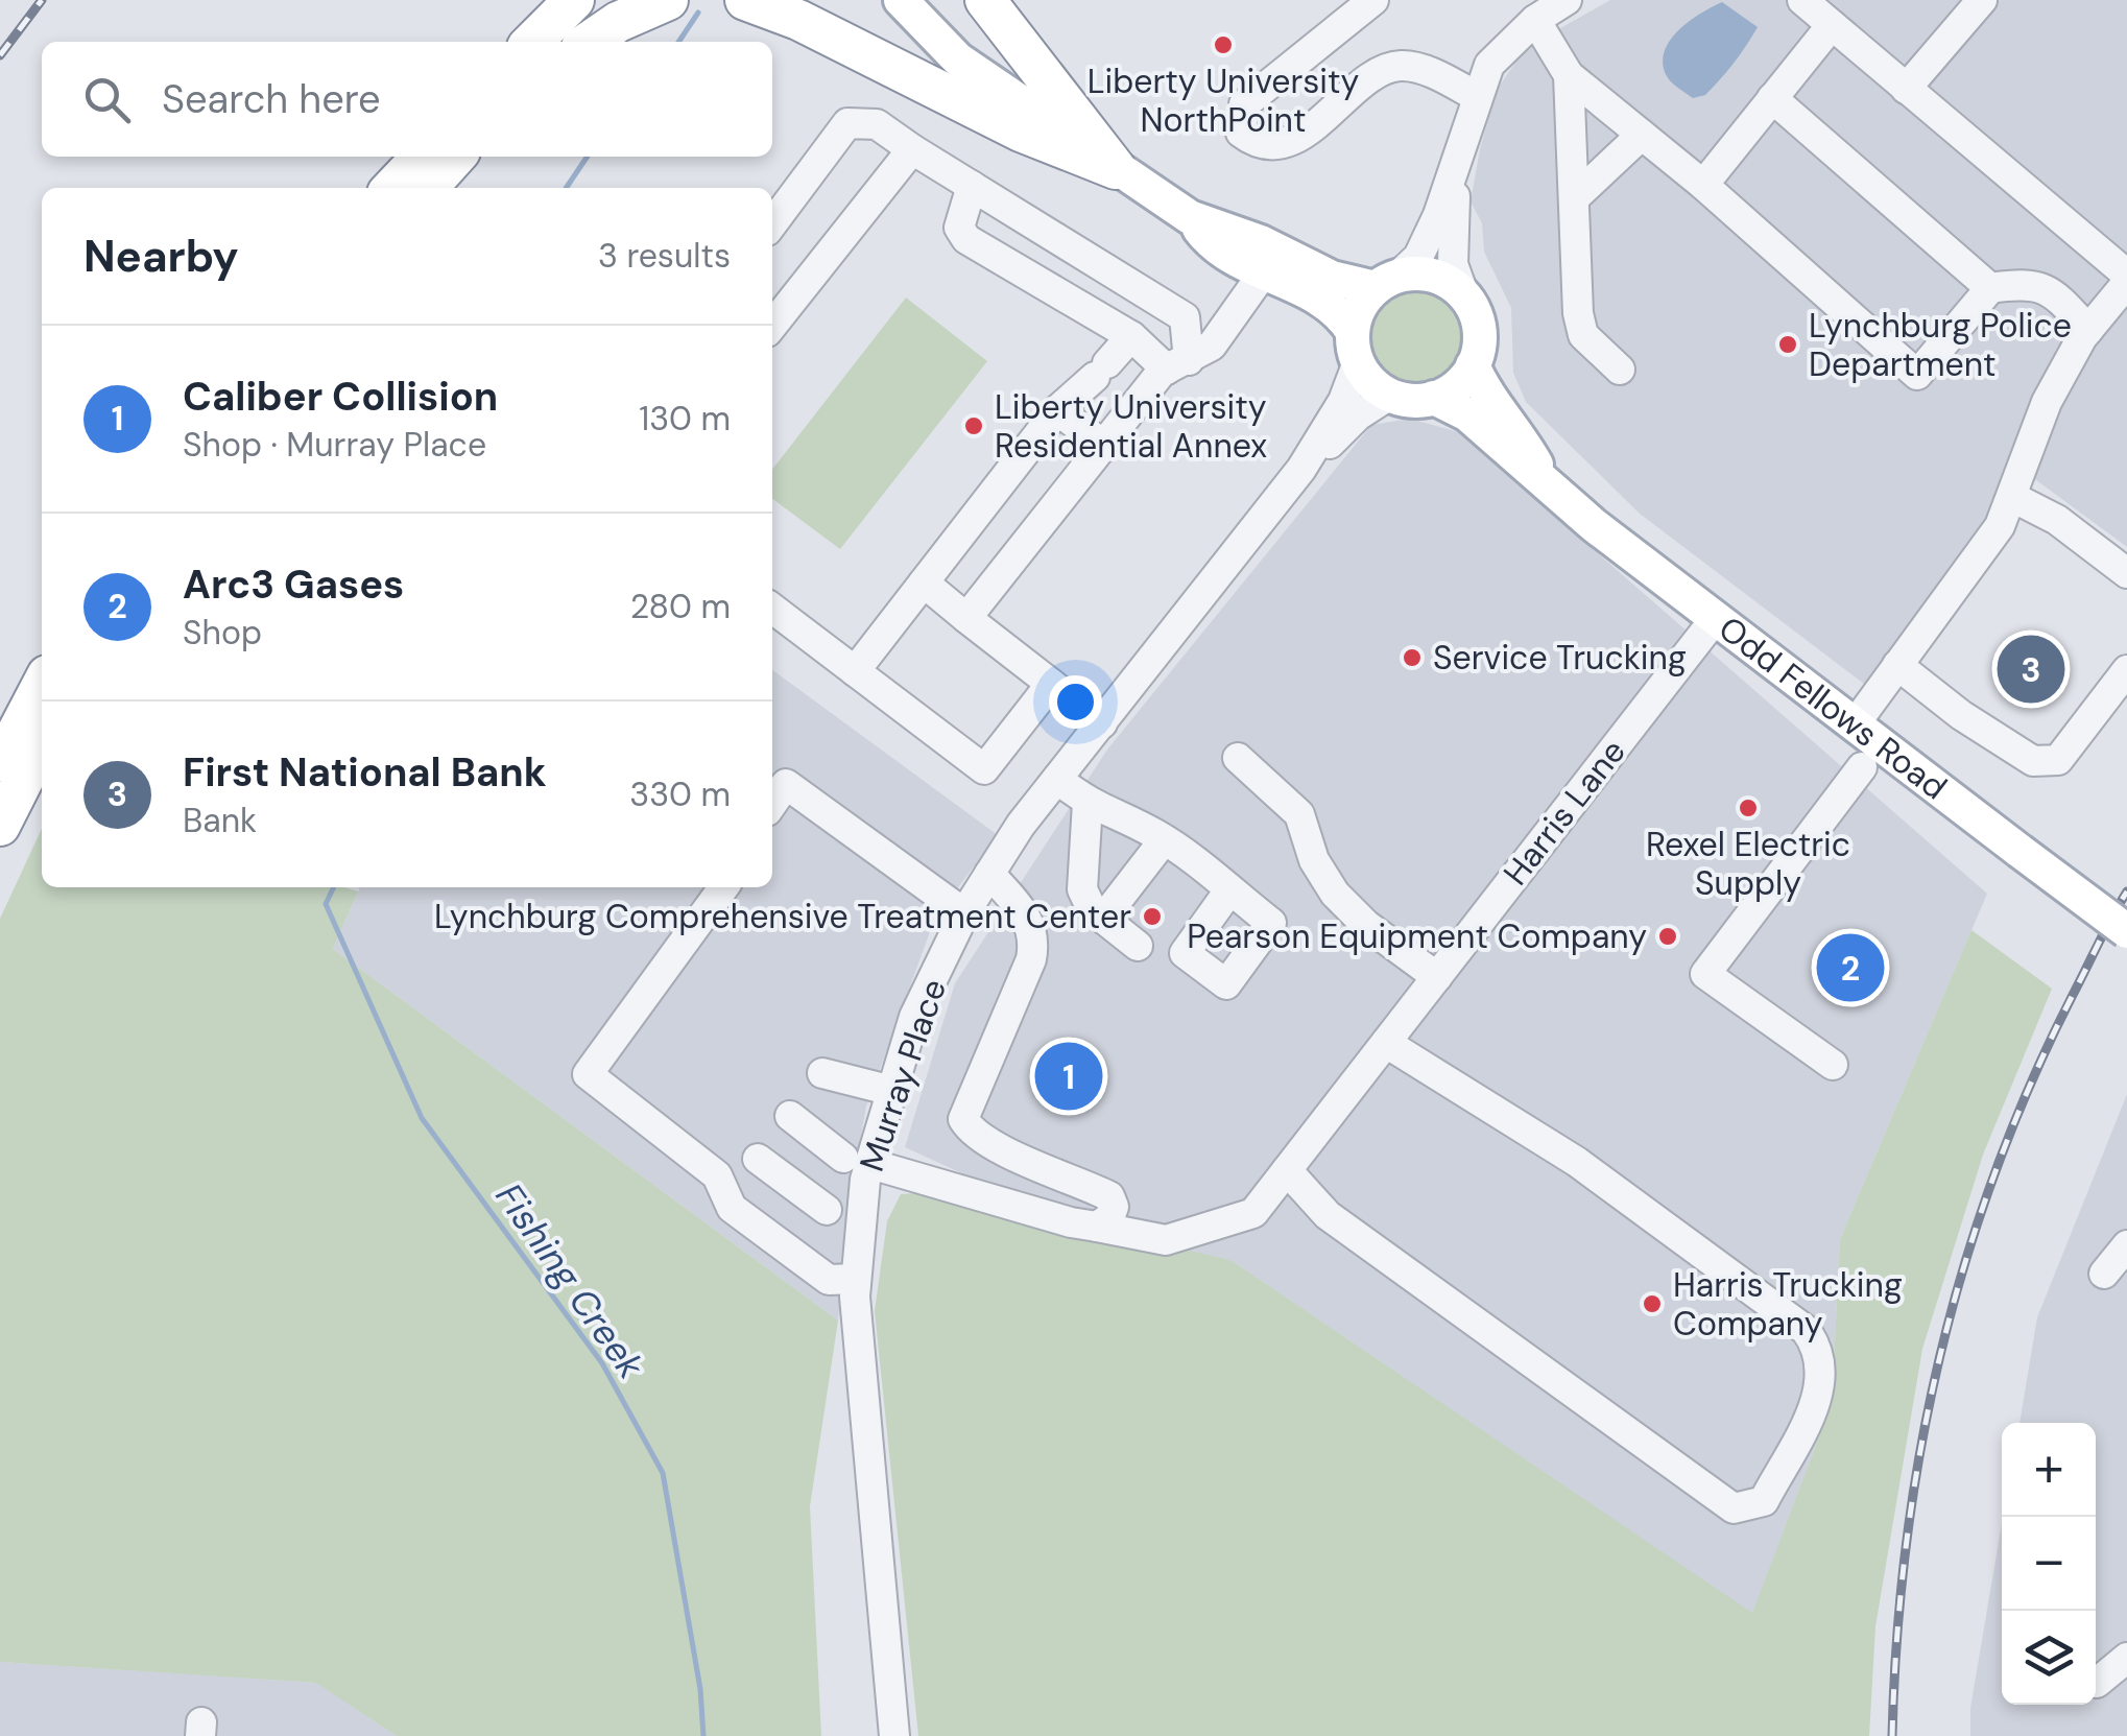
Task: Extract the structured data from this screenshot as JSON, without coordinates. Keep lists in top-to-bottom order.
{
  "streets": {
    "main road": ["Odd Fellows Road"],
    "street": ["Harris Lane", "Murray Place"]
  },
  "crossings": [
    ["Odd Fellows Road", "Harris Lane"],
    ["Odd Fellows Road", "Murray Place"],
    ["Harris Lane", "Murray Place"]
  ],
  "water": ["Fishing Creek"],
  "places": [
    "Liberty University NorthPoint",
    "Lynchburg Police Department",
    "Liberty University Residential Annex",
    "Service Trucking",
    "Rexel Electric Supply",
    "Lynchburg Comprehensive Treatment Center",
    "Pearson Equipment Company",
    "Harris Trucking Company"
  ],
  "page": {
    "search": "Search here",
    "heading": ["Nearby", "3 results"],
    "list": [
      {
        "mark": "1",
        "name": "Caliber Collision",
        "note": "Shop · Murray Place",
        "value": "130 m"
      },
      {
        "mark": "2",
        "name": "Arc3 Gases",
        "note": "Shop",
        "value": "280 m"
      },
      {
        "mark": "3",
        "name": "First National Bank",
        "note": "Bank",
        "value": "330 m"
      }
    ],
    "pins": ["3", "2", "1"],
    "map_buttons": ["+", "−"]
  }
}
